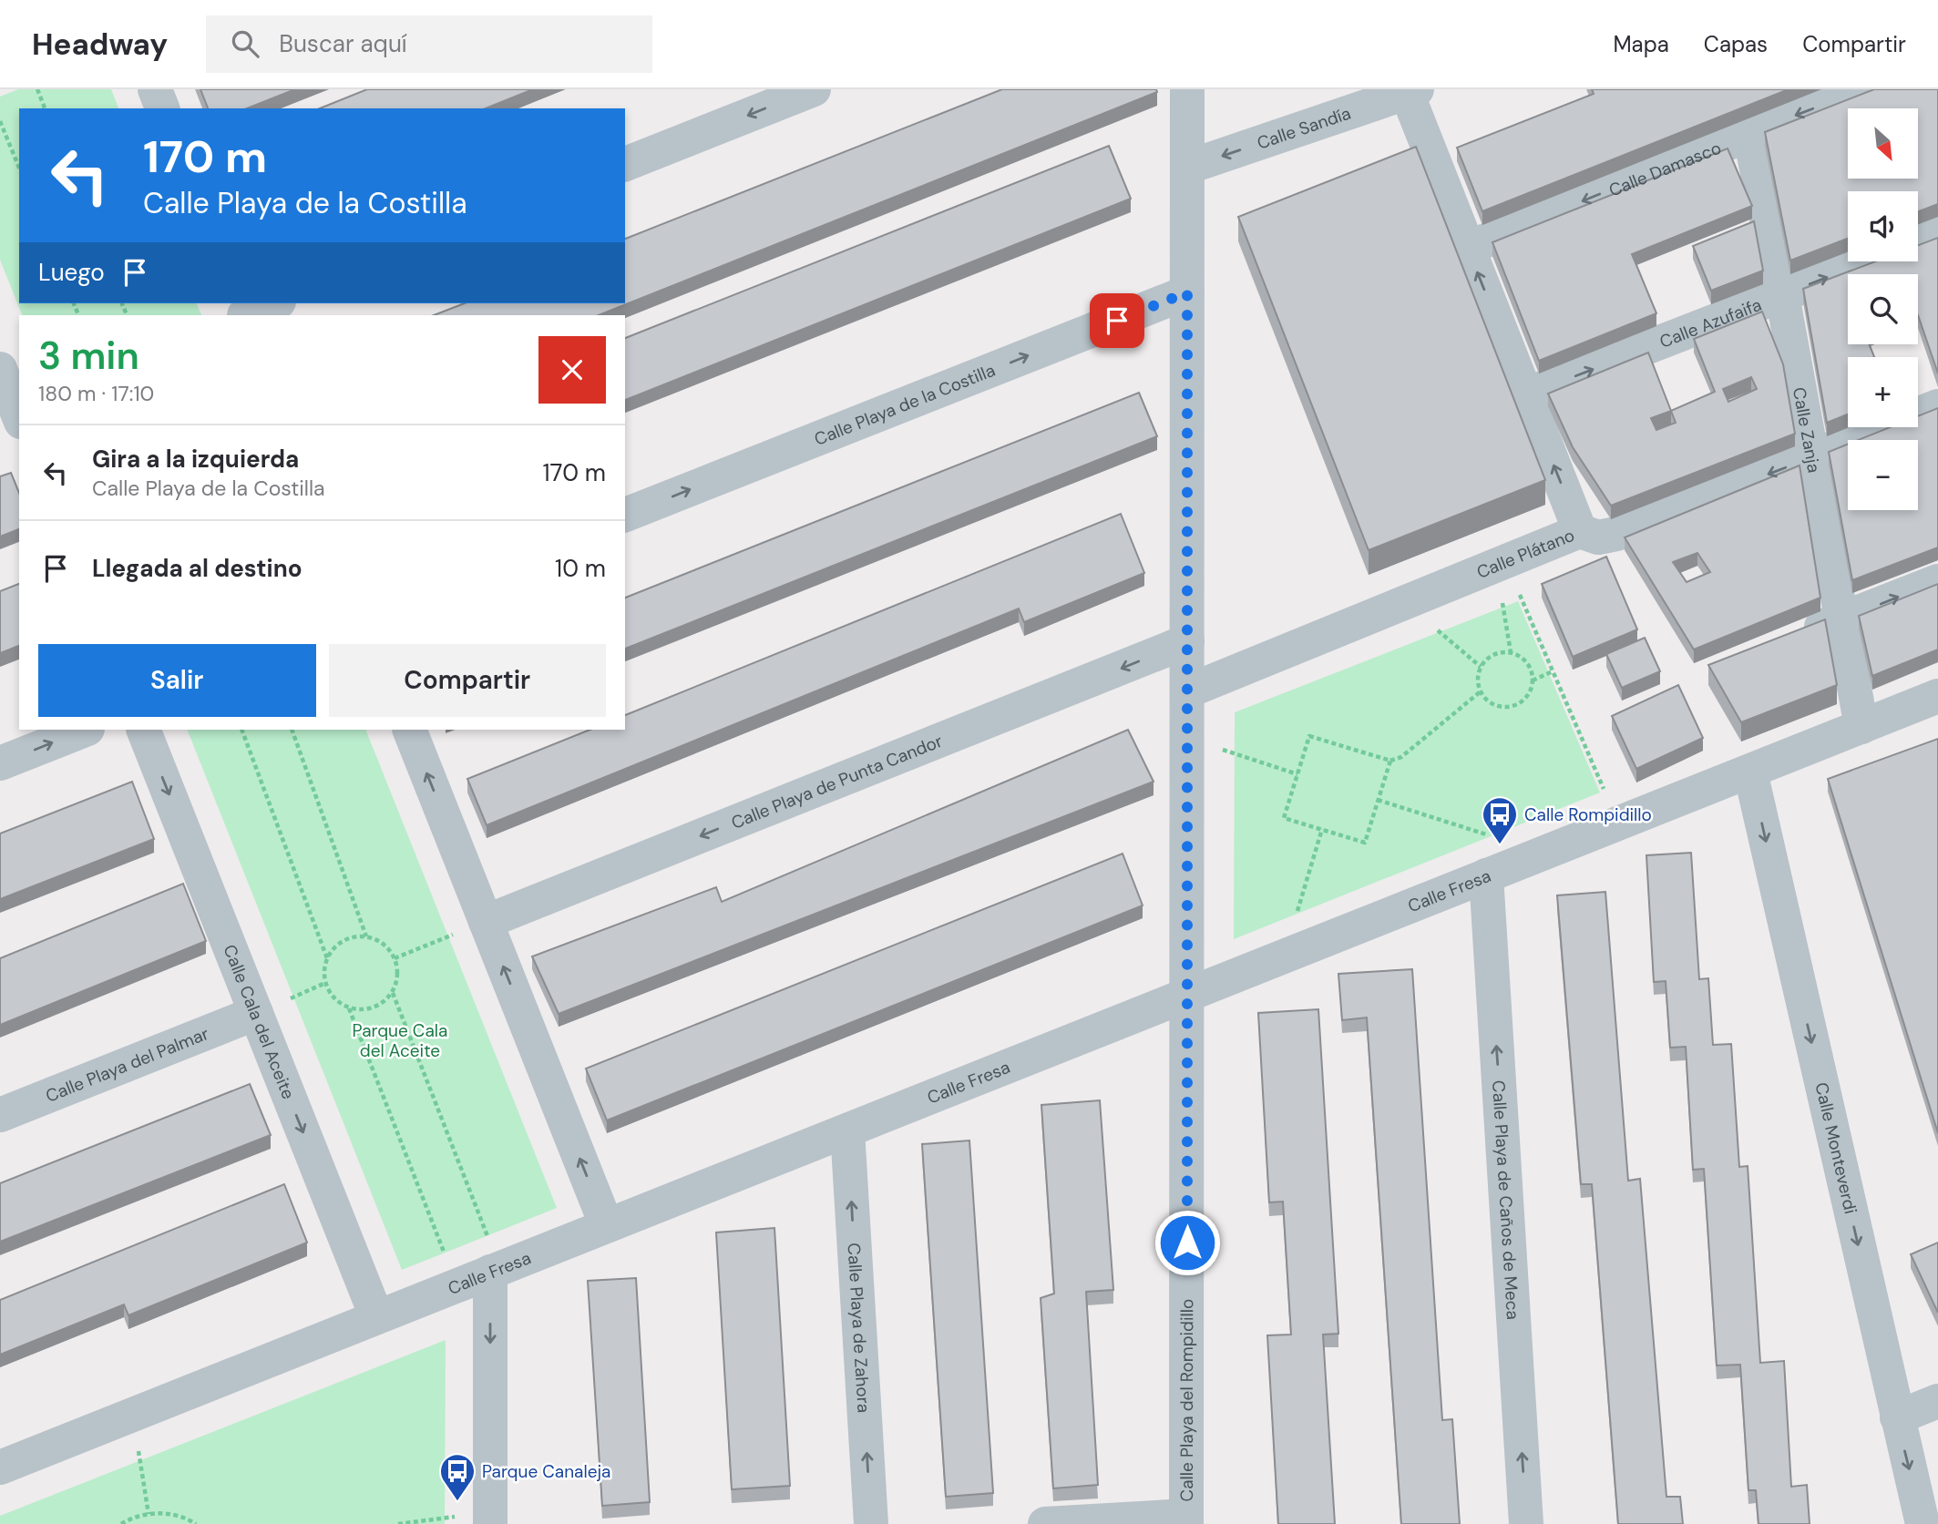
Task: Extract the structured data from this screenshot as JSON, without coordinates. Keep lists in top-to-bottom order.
{
  "streets": {
    "street": [
      "Calle Sandía",
      "Calle Damasco",
      "Calle Azufaifa",
      "Calle Playa de la Costilla",
      "Calle Zanja",
      "Calle Plátano",
      "Calle Playa de Punta Candor",
      "Calle Fresa",
      "Calle Cala del Aceite",
      "Calle Playa del Palmar",
      "Calle Monteverdi",
      "Calle Playa de Caños de Meca",
      "Calle Playa de Zahora",
      "Calle Playa del Rompidillo"
    ]
  },
  "crossings": [
    ["Calle Sandía", "Calle Playa del Rompidillo"],
    ["Calle Damasco", "Calle Zanja"],
    ["Calle Azufaifa", "Calle Zanja"],
    ["Calle Playa de la Costilla", "Calle Playa del Rompidillo"],
    ["Calle Zanja", "Calle Plátano"],
    ["Calle Zanja", "Calle Fresa"],
    ["Calle Plátano", "Calle Playa del Rompidillo"],
    ["Calle Playa de Punta Candor", "Calle Playa del Rompidillo"],
    ["Calle Fresa", "Calle Cala del Aceite"],
    ["Calle Fresa", "Calle Monteverdi"],
    ["Calle Fresa", "Calle Playa de Caños de Meca"],
    ["Calle Fresa", "Calle Playa de Zahora"],
    ["Calle Fresa", "Calle Playa del Rompidillo"],
    ["Calle Cala del Aceite", "Calle Playa del Palmar"]
  ],
  "one_way": [
    "Calle Sandía",
    "Calle Damasco",
    "Calle Azufaifa",
    "Calle Playa de la Costilla",
    "Calle Playa de Punta Candor",
    "Calle Monteverdi",
    "Calle Playa de Caños de Meca",
    "Calle Playa de Zahora"
  ],
  "parks": ["Parque Cala del Aceite"],
  "places": {
    "bus stop": ["Calle Rompidillo", "Parque Canaleja"]
  },
  "north": "bottom right",
  "page": {
    "header": "Headway",
    "search": "Buscar aquí",
    "nav": ["Mapa", "Capas", "Compartir"],
    "map_buttons": ["+", "−"],
    "turn": ["170 m", "Calle Playa de la Costilla"],
    "then": "Luego",
    "heading": ["3 min", "180 m · 17:10"],
    "list": [
      {
        "name": "Gira a la izquierda",
        "note": "Calle Playa de la Costilla",
        "value": "170 m"
      },
      {
        "name": "Llegada al destino",
        "value": "10 m"
      }
    ],
    "buttons": ["Salir", "Compartir"]
  }
}
